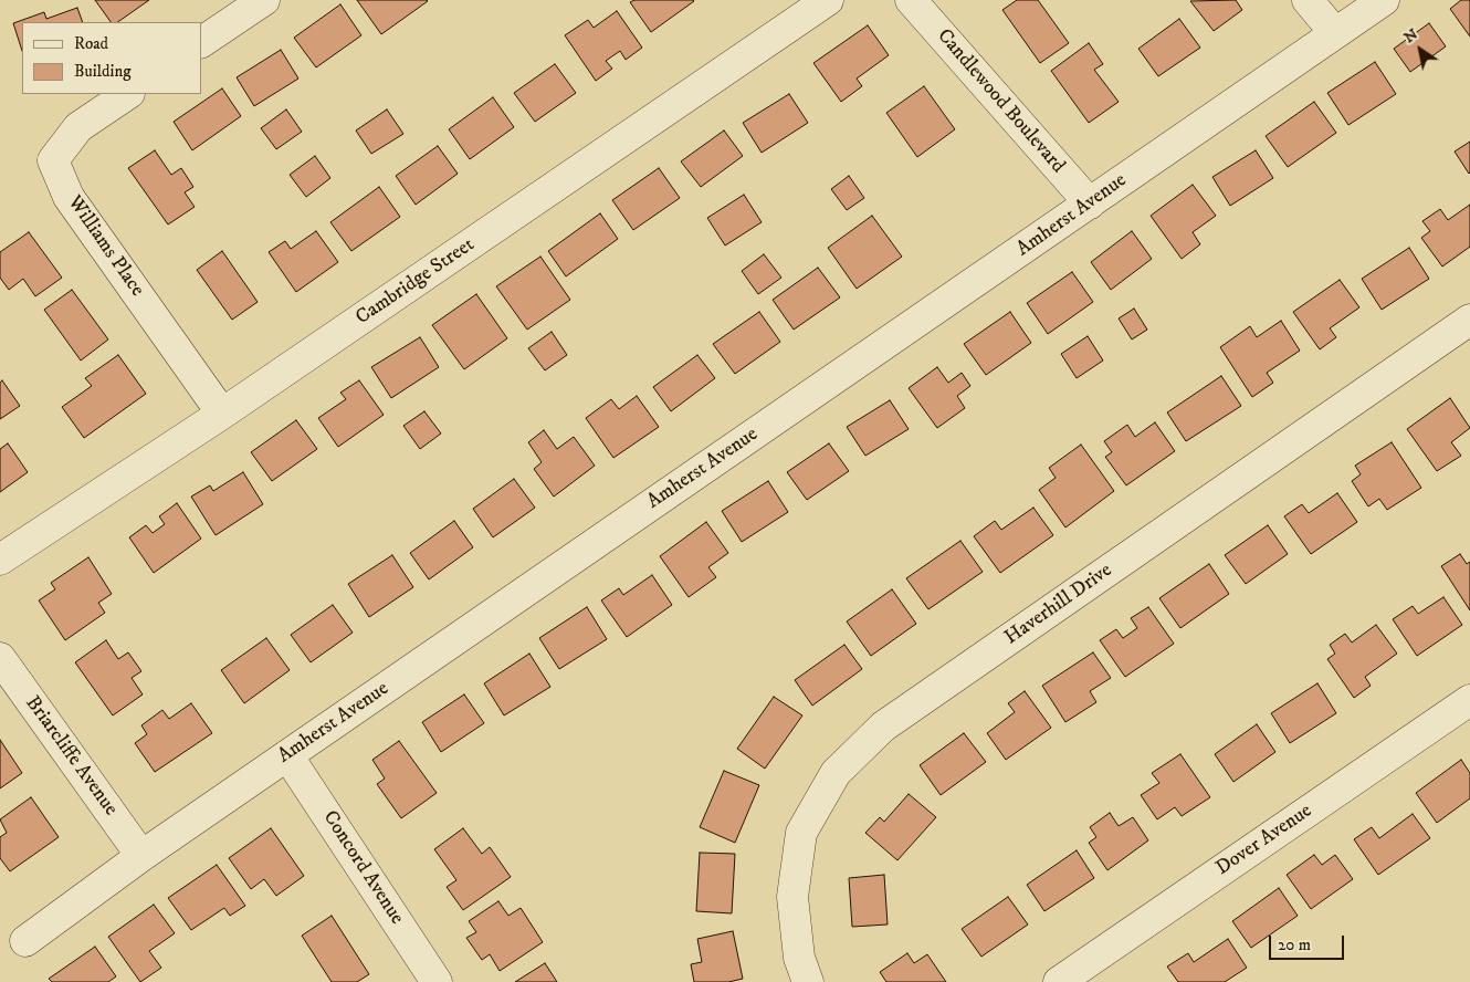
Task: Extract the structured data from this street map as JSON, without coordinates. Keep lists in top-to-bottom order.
{
  "streets": {
    "street": [
      "Candlewood Boulevard",
      "Amherst Avenue",
      "Williams Place",
      "Cambridge Street",
      "Haverhill Drive",
      "Briarcliffe Avenue",
      "Dover Avenue",
      "Concord Avenue"
    ]
  },
  "crossings": [
    ["Candlewood Boulevard", "Amherst Avenue"],
    ["Amherst Avenue", "Briarcliffe Avenue"],
    ["Amherst Avenue", "Concord Avenue"],
    ["Williams Place", "Cambridge Street"]
  ],
  "legend": ["Road", "Building"],
  "scale_bar": "20 m",
  "north": "top left"
}
